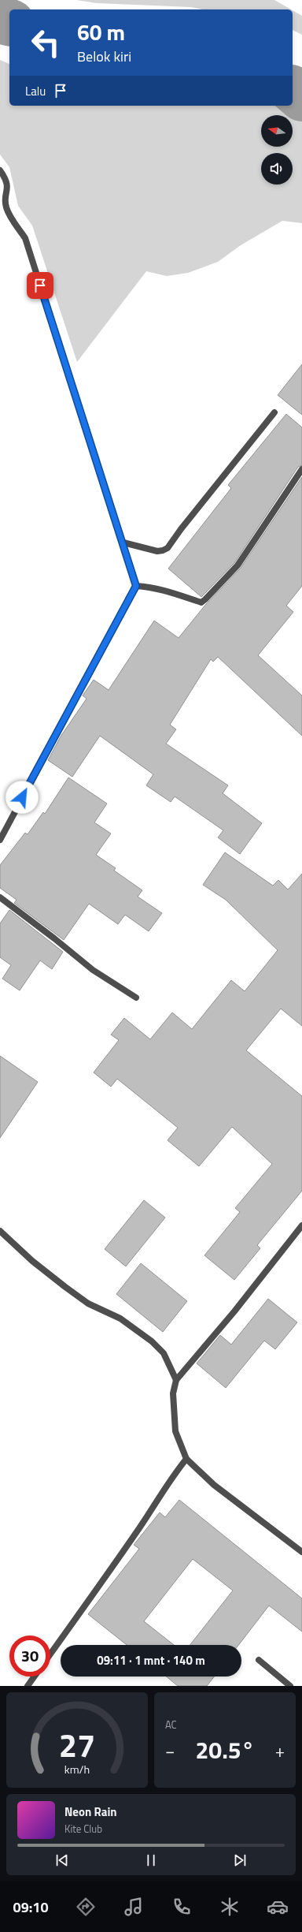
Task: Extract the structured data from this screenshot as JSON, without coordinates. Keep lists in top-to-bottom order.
{
  "north": "left",
  "page": {
    "turn": ["60 m", "Belok kiri"],
    "then": "Lalu",
    "limit": "30",
    "trip": "09:11 · 1 mnt · 140 m",
    "tile": "AC",
    "heat": ["−", "20.5°", "+"],
    "song": ["Neon Rain", "Kite Club"],
    "tabs": "09:10",
    "gauge": ["27", "km/h"]
  }
}
